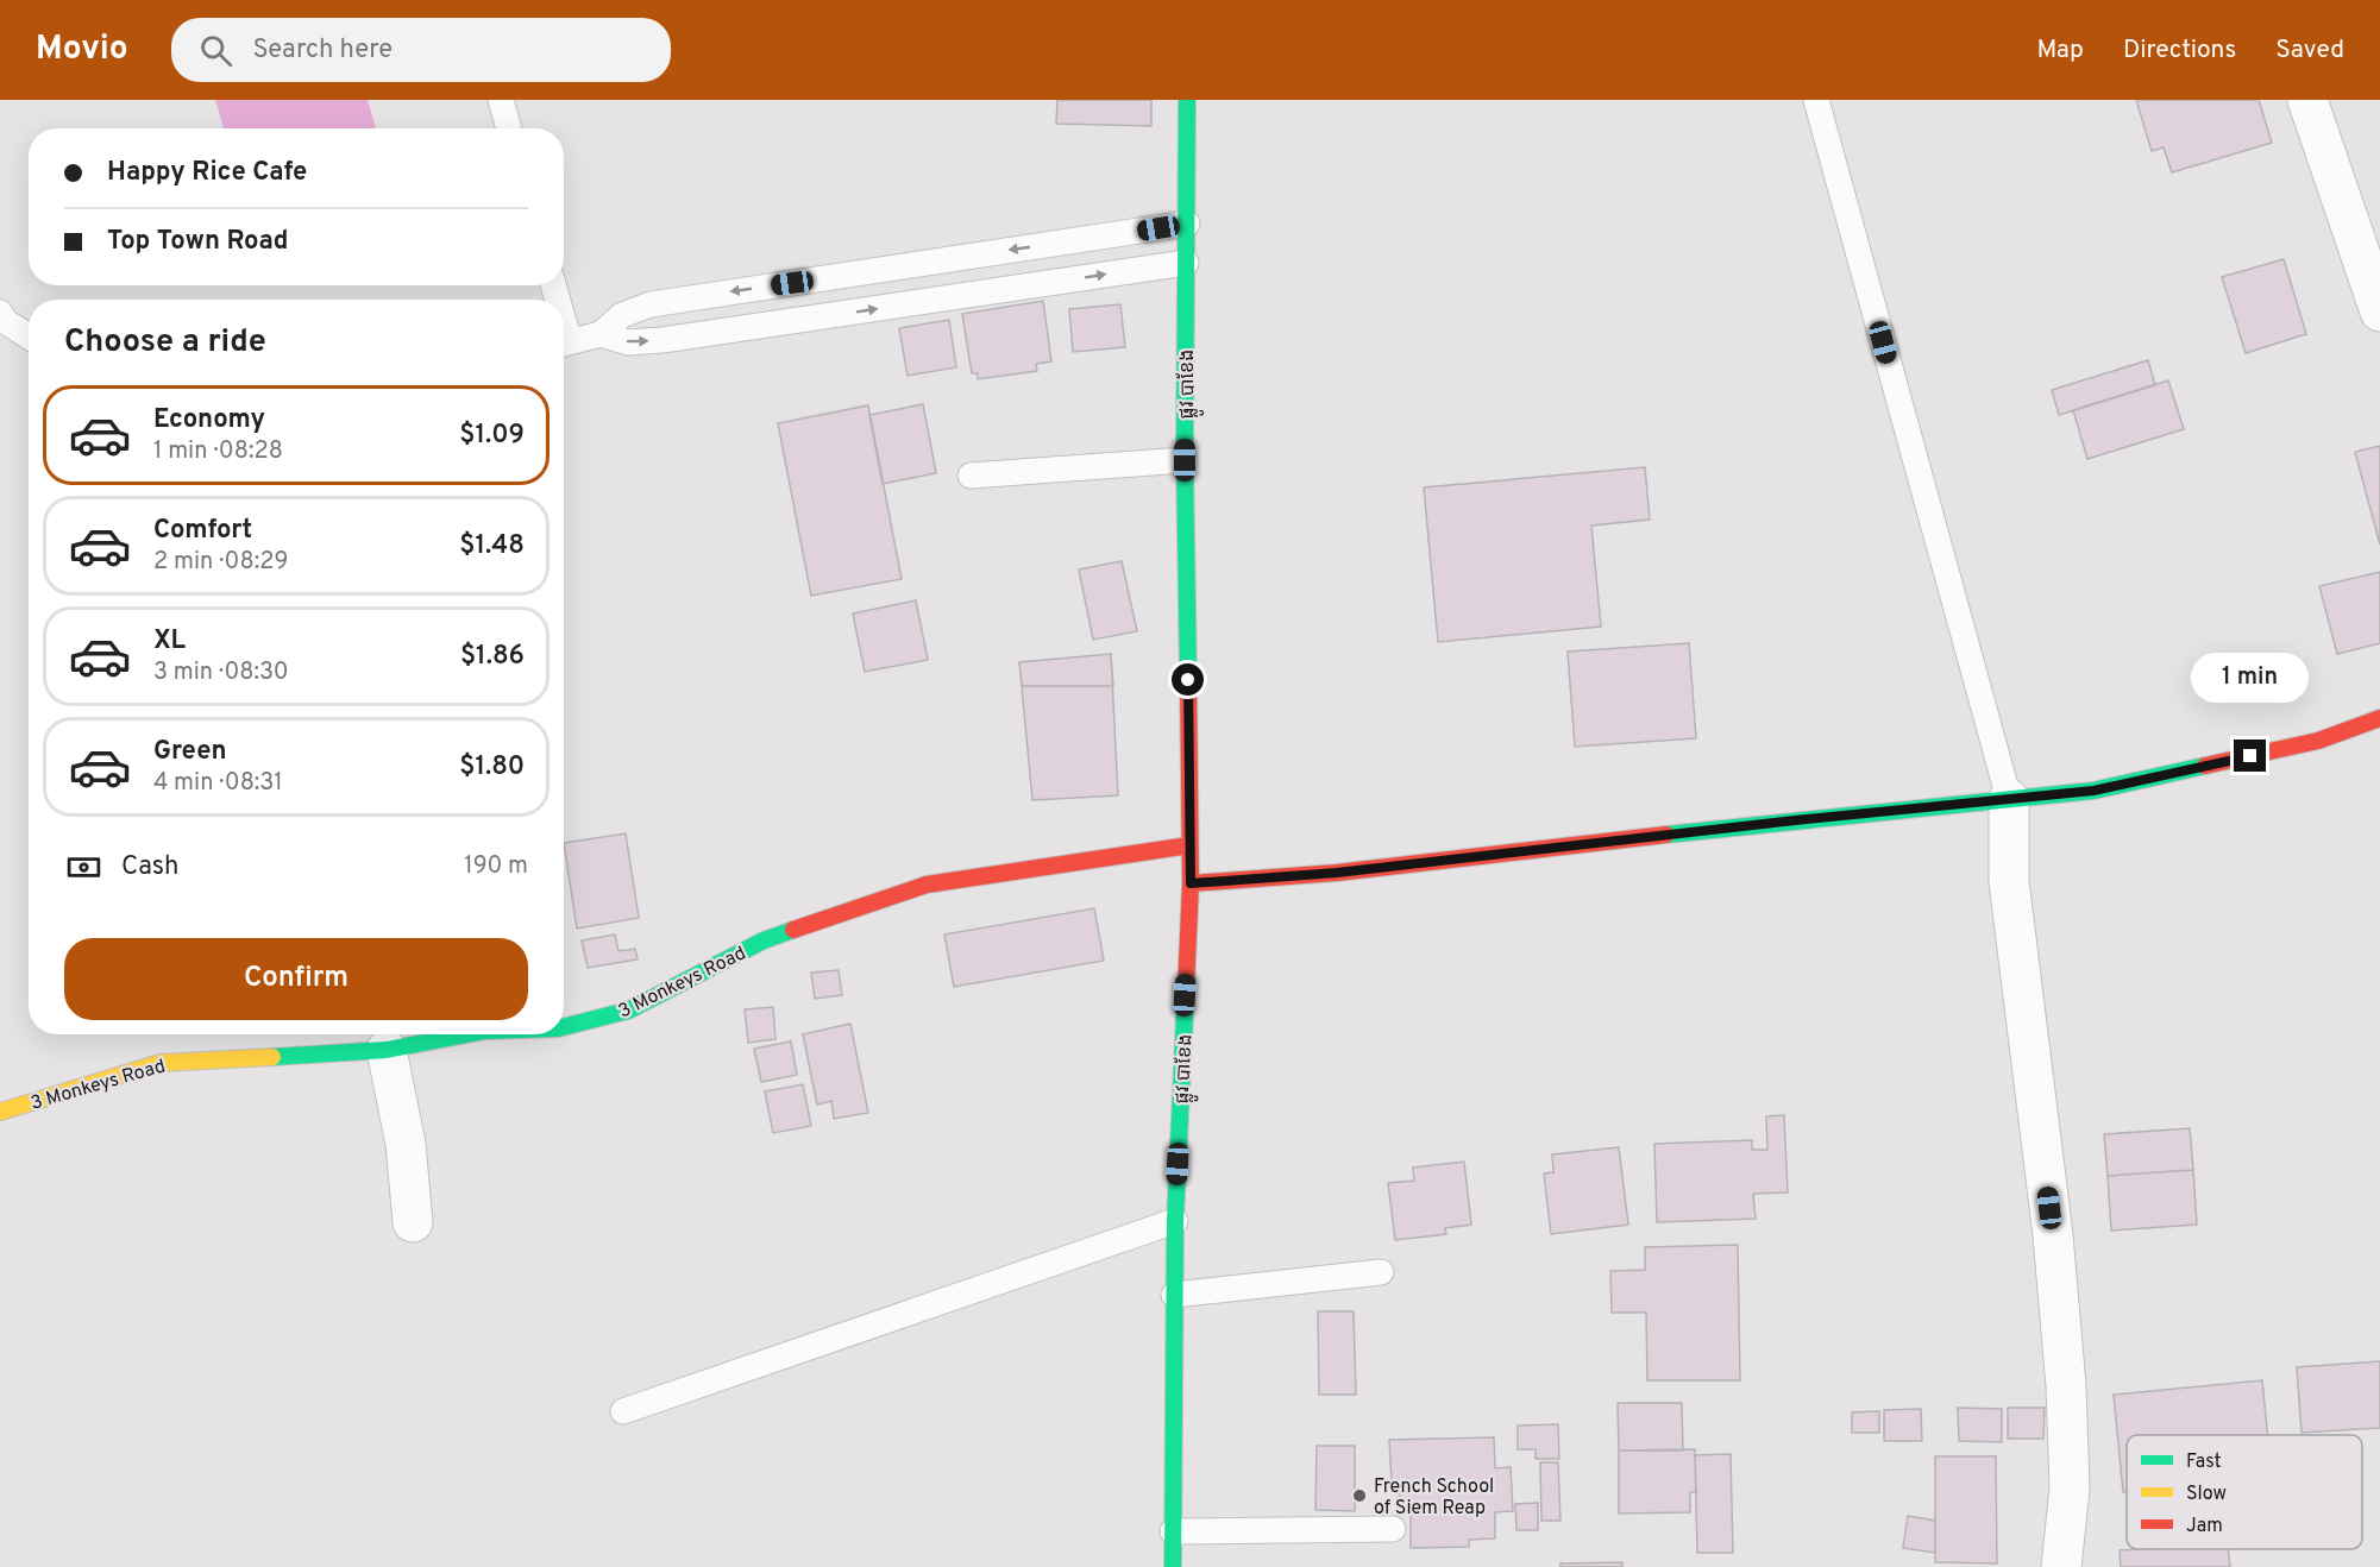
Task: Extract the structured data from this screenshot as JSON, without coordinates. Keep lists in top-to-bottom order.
{
  "streets": {
    "street": ["ផ្លូវ បាខែង", "3 Monkeys Road"]
  },
  "crossings": [
    ["ផ្លូវ បាខែង", "3 Monkeys Road"]
  ],
  "places": ["French School of Siem Reap"],
  "legend": ["Fast", "Slow", "Jam"],
  "page": {
    "header": "Movio",
    "search": "Search here",
    "nav": ["Map", "Directions", "Saved"],
    "banner": ["Happy Rice Cafe", "Top Town Road"],
    "heading": "Choose a ride",
    "list": [
      {
        "name": "Economy",
        "note": "1 min · 08:28",
        "value": "$1.09"
      },
      {
        "name": "Comfort",
        "note": "2 min · 08:29",
        "value": "$1.48"
      },
      {
        "name": "XL",
        "note": "3 min · 08:30",
        "value": "$1.86"
      },
      {
        "name": "Green",
        "note": "4 min · 08:31",
        "value": "$1.80"
      }
    ],
    "bubble": "1 min",
    "pay": ["Cash", "190 m"],
    "buttons": "Confirm"
  }
}
